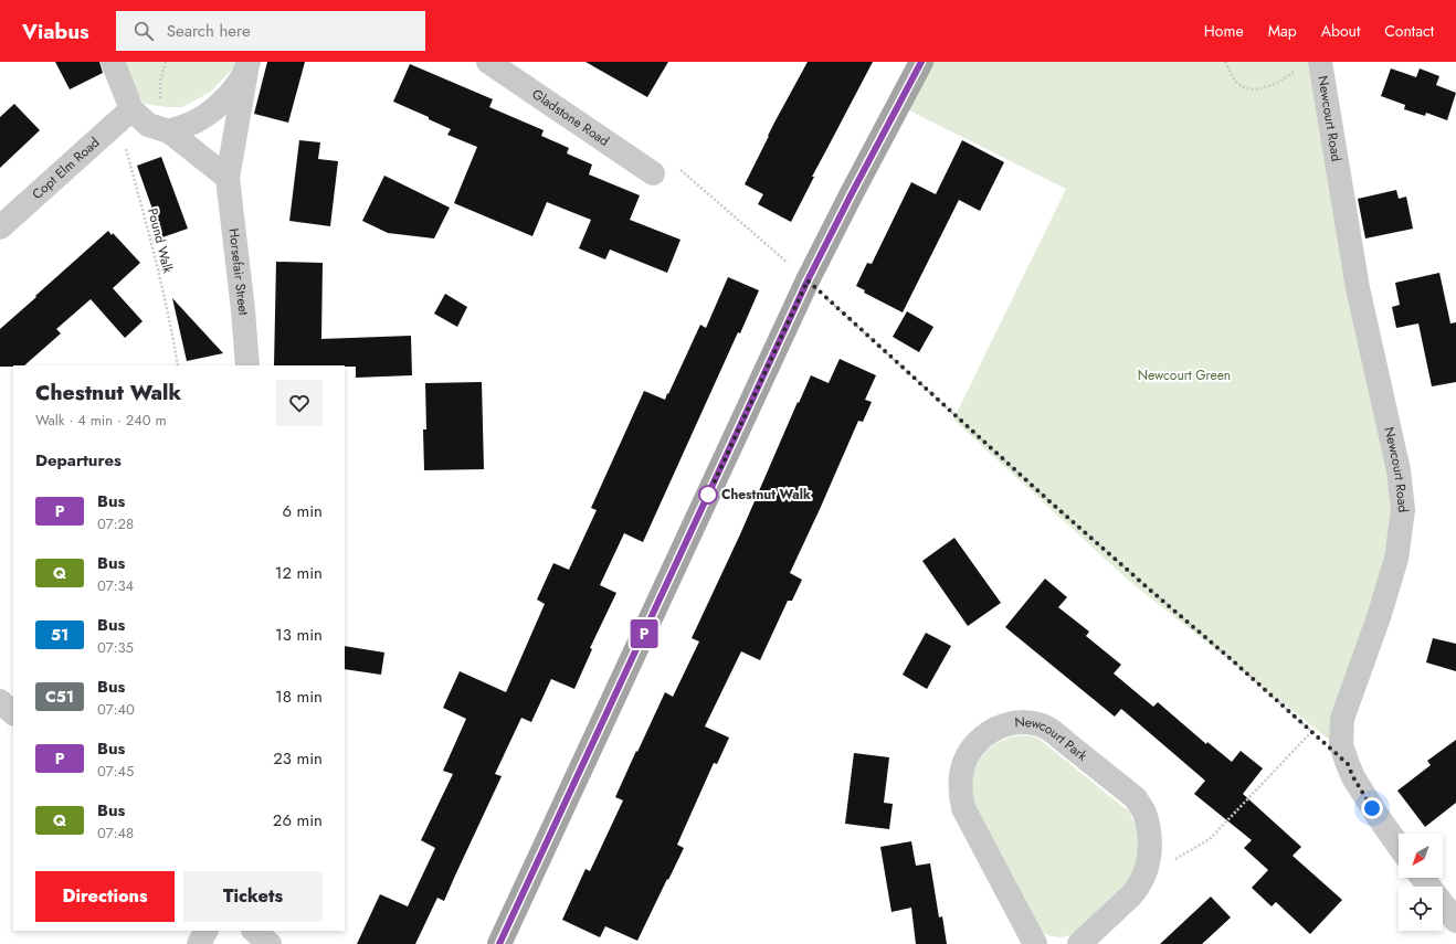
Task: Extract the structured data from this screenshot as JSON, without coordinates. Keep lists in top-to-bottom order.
{
  "streets": {
    "street": [
      "Gladstone Road",
      "Newcourt Road",
      "Copt Elm Road",
      "Horsefair Street",
      "Newcourt Park"
    ],
    "path": ["Pound Walk"]
  },
  "crossings": [
    ["Copt Elm Road", "Pound Walk"]
  ],
  "parks": ["Newcourt Green"],
  "places": ["Chestnut Walk"],
  "lines": ["bus line P"],
  "north": "bottom left",
  "page": {
    "header": "Viabus",
    "search": "Search here",
    "nav": [
      "Home",
      "Map",
      "About",
      "Contact"
    ],
    "on_map": "P",
    "heading": [
      ["Chestnut Walk", "Walk · 4 min · 240 m"],
      "Departures"
    ],
    "list": [
      {
        "mark": "P",
        "name": "Bus",
        "note": "07:28",
        "value": "6 min"
      },
      {
        "mark": "Q",
        "name": "Bus",
        "note": "07:34",
        "value": "12 min"
      },
      {
        "mark": "51",
        "name": "Bus",
        "note": "07:35",
        "value": "13 min"
      },
      {
        "mark": "C51",
        "name": "Bus",
        "note": "07:40",
        "value": "18 min"
      },
      {
        "mark": "P",
        "name": "Bus",
        "note": "07:45",
        "value": "23 min"
      },
      {
        "mark": "Q",
        "name": "Bus",
        "note": "07:48",
        "value": "26 min"
      }
    ],
    "buttons": ["Directions", "Tickets"]
  }
}
